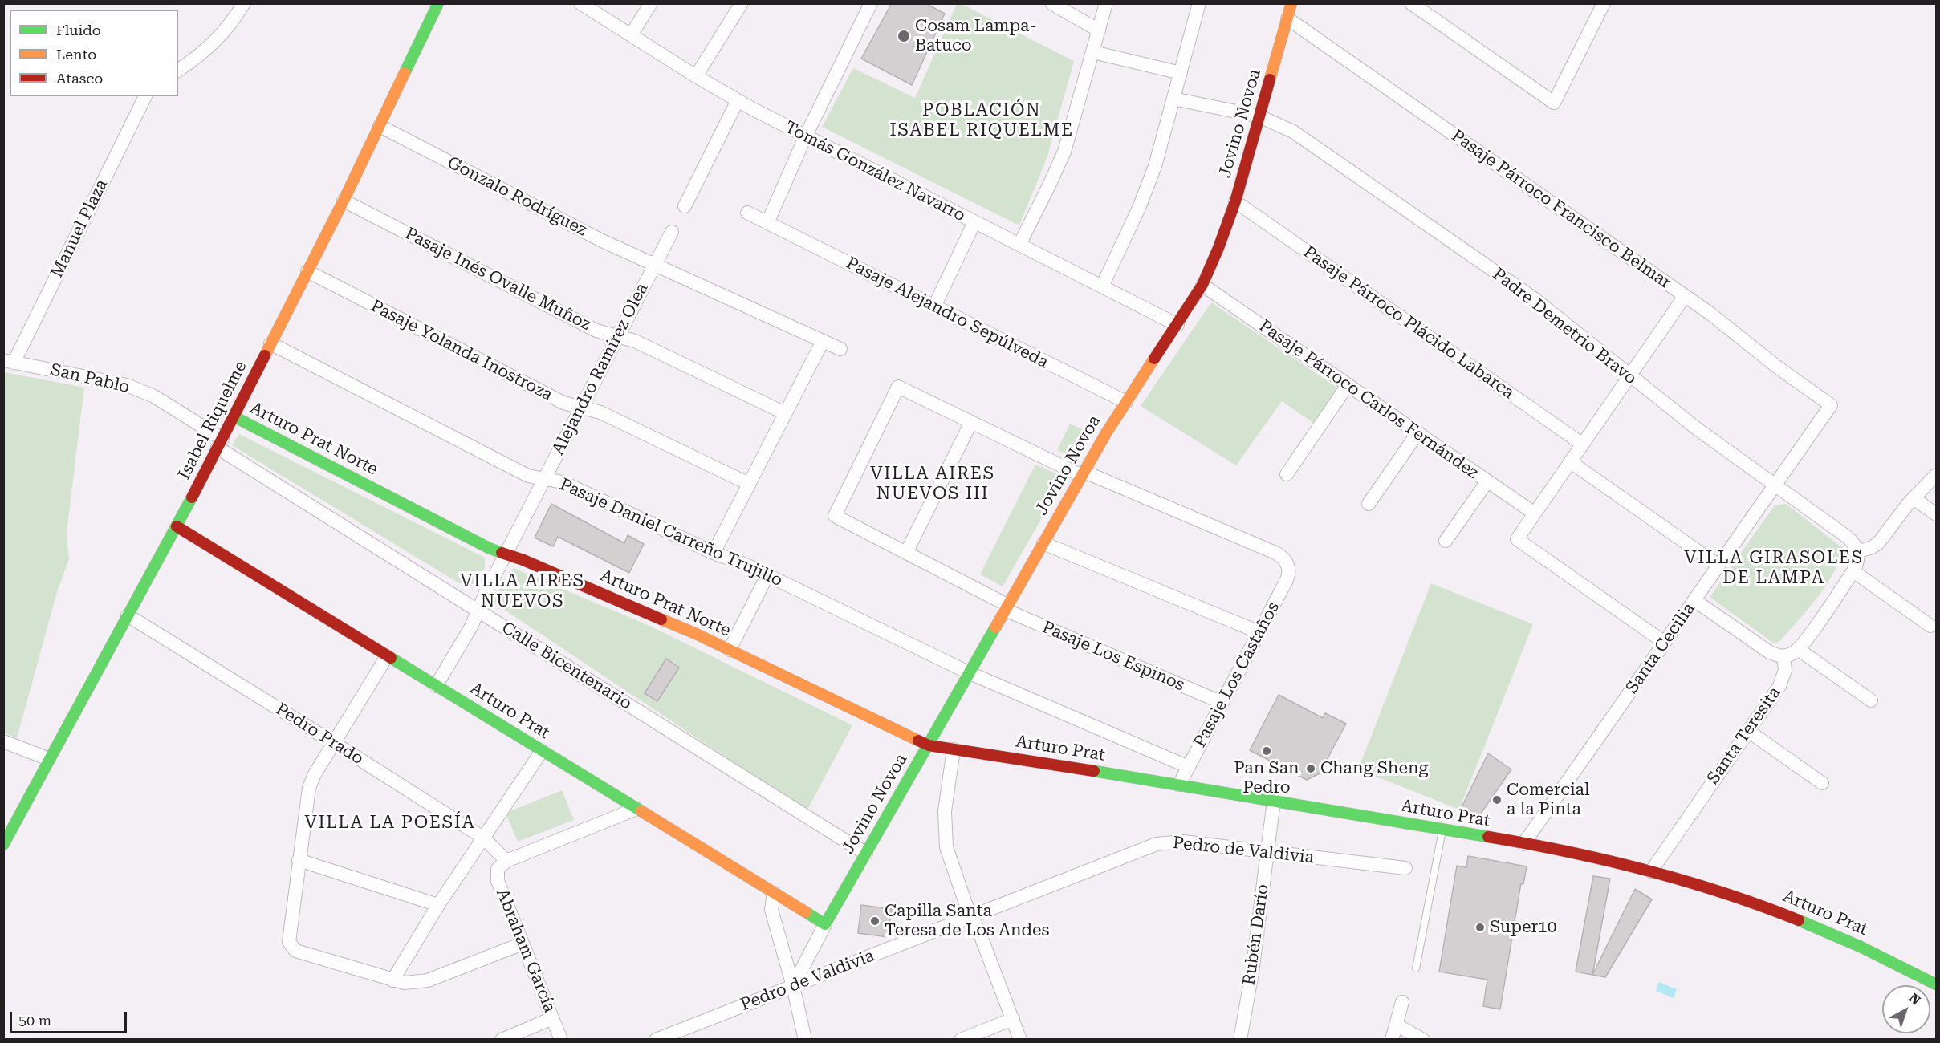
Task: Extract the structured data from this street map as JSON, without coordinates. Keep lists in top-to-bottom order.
{
  "streets": {
    "street": [
      "Jovino Novoa",
      "Tomás González Navarro",
      "Gonzalo Rodríguez",
      "Pasaje Párroco Francisco Belmar",
      "Manuel Plaza",
      "Pasaje Inés Ovalle Muñoz",
      "Pasaje Alejandro Sepúlveda",
      "Pasaje Párroco Plácido Labarca",
      "Padre Demetrio Bravo",
      "Pasaje Yolanda Inostroza",
      "Alejandro Ramírez Olea",
      "San Pablo",
      "Pasaje Párroco Carlos Fernández",
      "Isabel Riquelme",
      "Arturo Prat Norte",
      "Pasaje Daniel Carreño Trujillo",
      "Santa Cecilia",
      "Pasaje Los Espinos",
      "Calle Bicentenario",
      "Pasaje Los Castaños",
      "Arturo Prat",
      "Pedro Prado",
      "Santa Teresita",
      "Pedro de Valdivia",
      "Rubén Darío",
      "Abraham García"
    ]
  },
  "crossings": [
    ["Jovino Novoa", "Tomás González Navarro"],
    ["Jovino Novoa", "Pasaje Párroco Francisco Belmar"],
    ["Jovino Novoa", "Pasaje Alejandro Sepúlveda"],
    ["Jovino Novoa", "Pasaje Párroco Plácido Labarca"],
    ["Jovino Novoa", "Padre Demetrio Bravo"],
    ["Jovino Novoa", "Pasaje Párroco Carlos Fernández"],
    ["Jovino Novoa", "Arturo Prat Norte"],
    ["Jovino Novoa", "Pasaje Daniel Carreño Trujillo"],
    ["Jovino Novoa", "Pasaje Los Espinos"],
    ["Jovino Novoa", "Calle Bicentenario"],
    ["Jovino Novoa", "Pasaje Los Castaños"],
    ["Jovino Novoa", "Arturo Prat"],
    ["Gonzalo Rodríguez", "Alejandro Ramírez Olea"],
    ["Gonzalo Rodríguez", "Isabel Riquelme"],
    ["Pasaje Párroco Francisco Belmar", "Santa Cecilia"],
    ["Manuel Plaza", "San Pablo"],
    ["Pasaje Inés Ovalle Muñoz", "Alejandro Ramírez Olea"],
    ["Pasaje Inés Ovalle Muñoz", "Isabel Riquelme"],
    ["Padre Demetrio Bravo", "Santa Cecilia"],
    ["Pasaje Yolanda Inostroza", "Alejandro Ramírez Olea"],
    ["Pasaje Yolanda Inostroza", "Isabel Riquelme"],
    ["Alejandro Ramírez Olea", "Arturo Prat Norte"],
    ["Alejandro Ramírez Olea", "Pasaje Daniel Carreño Trujillo"],
    ["Alejandro Ramírez Olea", "Calle Bicentenario"],
    ["Alejandro Ramírez Olea", "Arturo Prat"],
    ["San Pablo", "Isabel Riquelme"],
    ["San Pablo", "Calle Bicentenario"],
    ["Isabel Riquelme", "Arturo Prat Norte"],
    ["Isabel Riquelme", "Pasaje Daniel Carreño Trujillo"],
    ["Isabel Riquelme", "Calle Bicentenario"],
    ["Isabel Riquelme", "Arturo Prat"],
    ["Isabel Riquelme", "Pedro Prado"],
    ["Arturo Prat Norte", "Arturo Prat"],
    ["Pasaje Daniel Carreño Trujillo", "Pasaje Los Castaños"],
    ["Santa Cecilia", "Arturo Prat"],
    ["Pasaje Los Espinos", "Pasaje Los Castaños"],
    ["Pasaje Los Castaños", "Arturo Prat"],
    ["Arturo Prat", "Santa Teresita"],
    ["Arturo Prat", "Rubén Darío"],
    ["Pedro Prado", "Abraham García"],
    ["Pedro de Valdivia", "Rubén Darío"]
  ],
  "districts": [
    "POBLACIÓN ISABEL RIQUELME",
    "VILLA AIRES NUEVOS III",
    "VILLA GIRASOLES DE LAMPA",
    "VILLA AIRES NUEVOS",
    "VILLA LA POESÍA"
  ],
  "places": [
    "Cosam Lampa- Batuco",
    "Pan San Pedro",
    "Chang Sheng",
    "Comercial a la Pinta",
    "Capilla Santa Teresa de Los Andes",
    "Super10"
  ],
  "legend": ["Fluido", "Lento", "Atasco"],
  "scale_bar": "50 m",
  "north": "top right"
}
